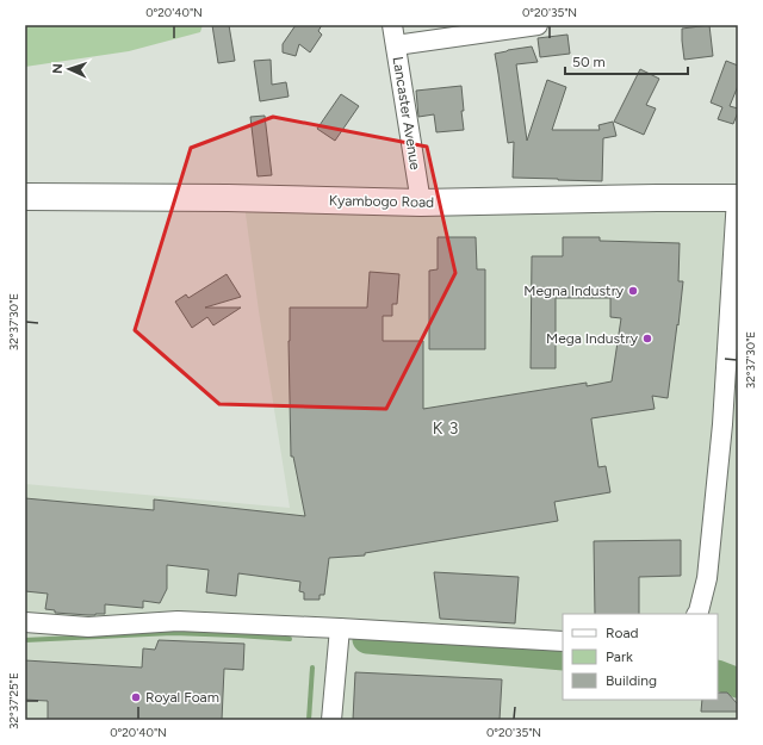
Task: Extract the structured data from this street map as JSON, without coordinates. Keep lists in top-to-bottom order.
{
  "streets": {
    "street": ["Lancaster Avenue", "Kyambogo Road"]
  },
  "crossings": [
    ["Lancaster Avenue", "Kyambogo Road"]
  ],
  "districts": ["K 3"],
  "places": ["Megna Industry", "Mega Industry", "Royal Foam"],
  "legend": ["Road", "Park", "Building"],
  "scale_bar": "50 m",
  "north": "left",
  "coordinates": [
    "0°20'40\"N",
    "0°20'35\"N",
    "32°37'30\"E",
    "32°37'25\"E"
  ]
}
